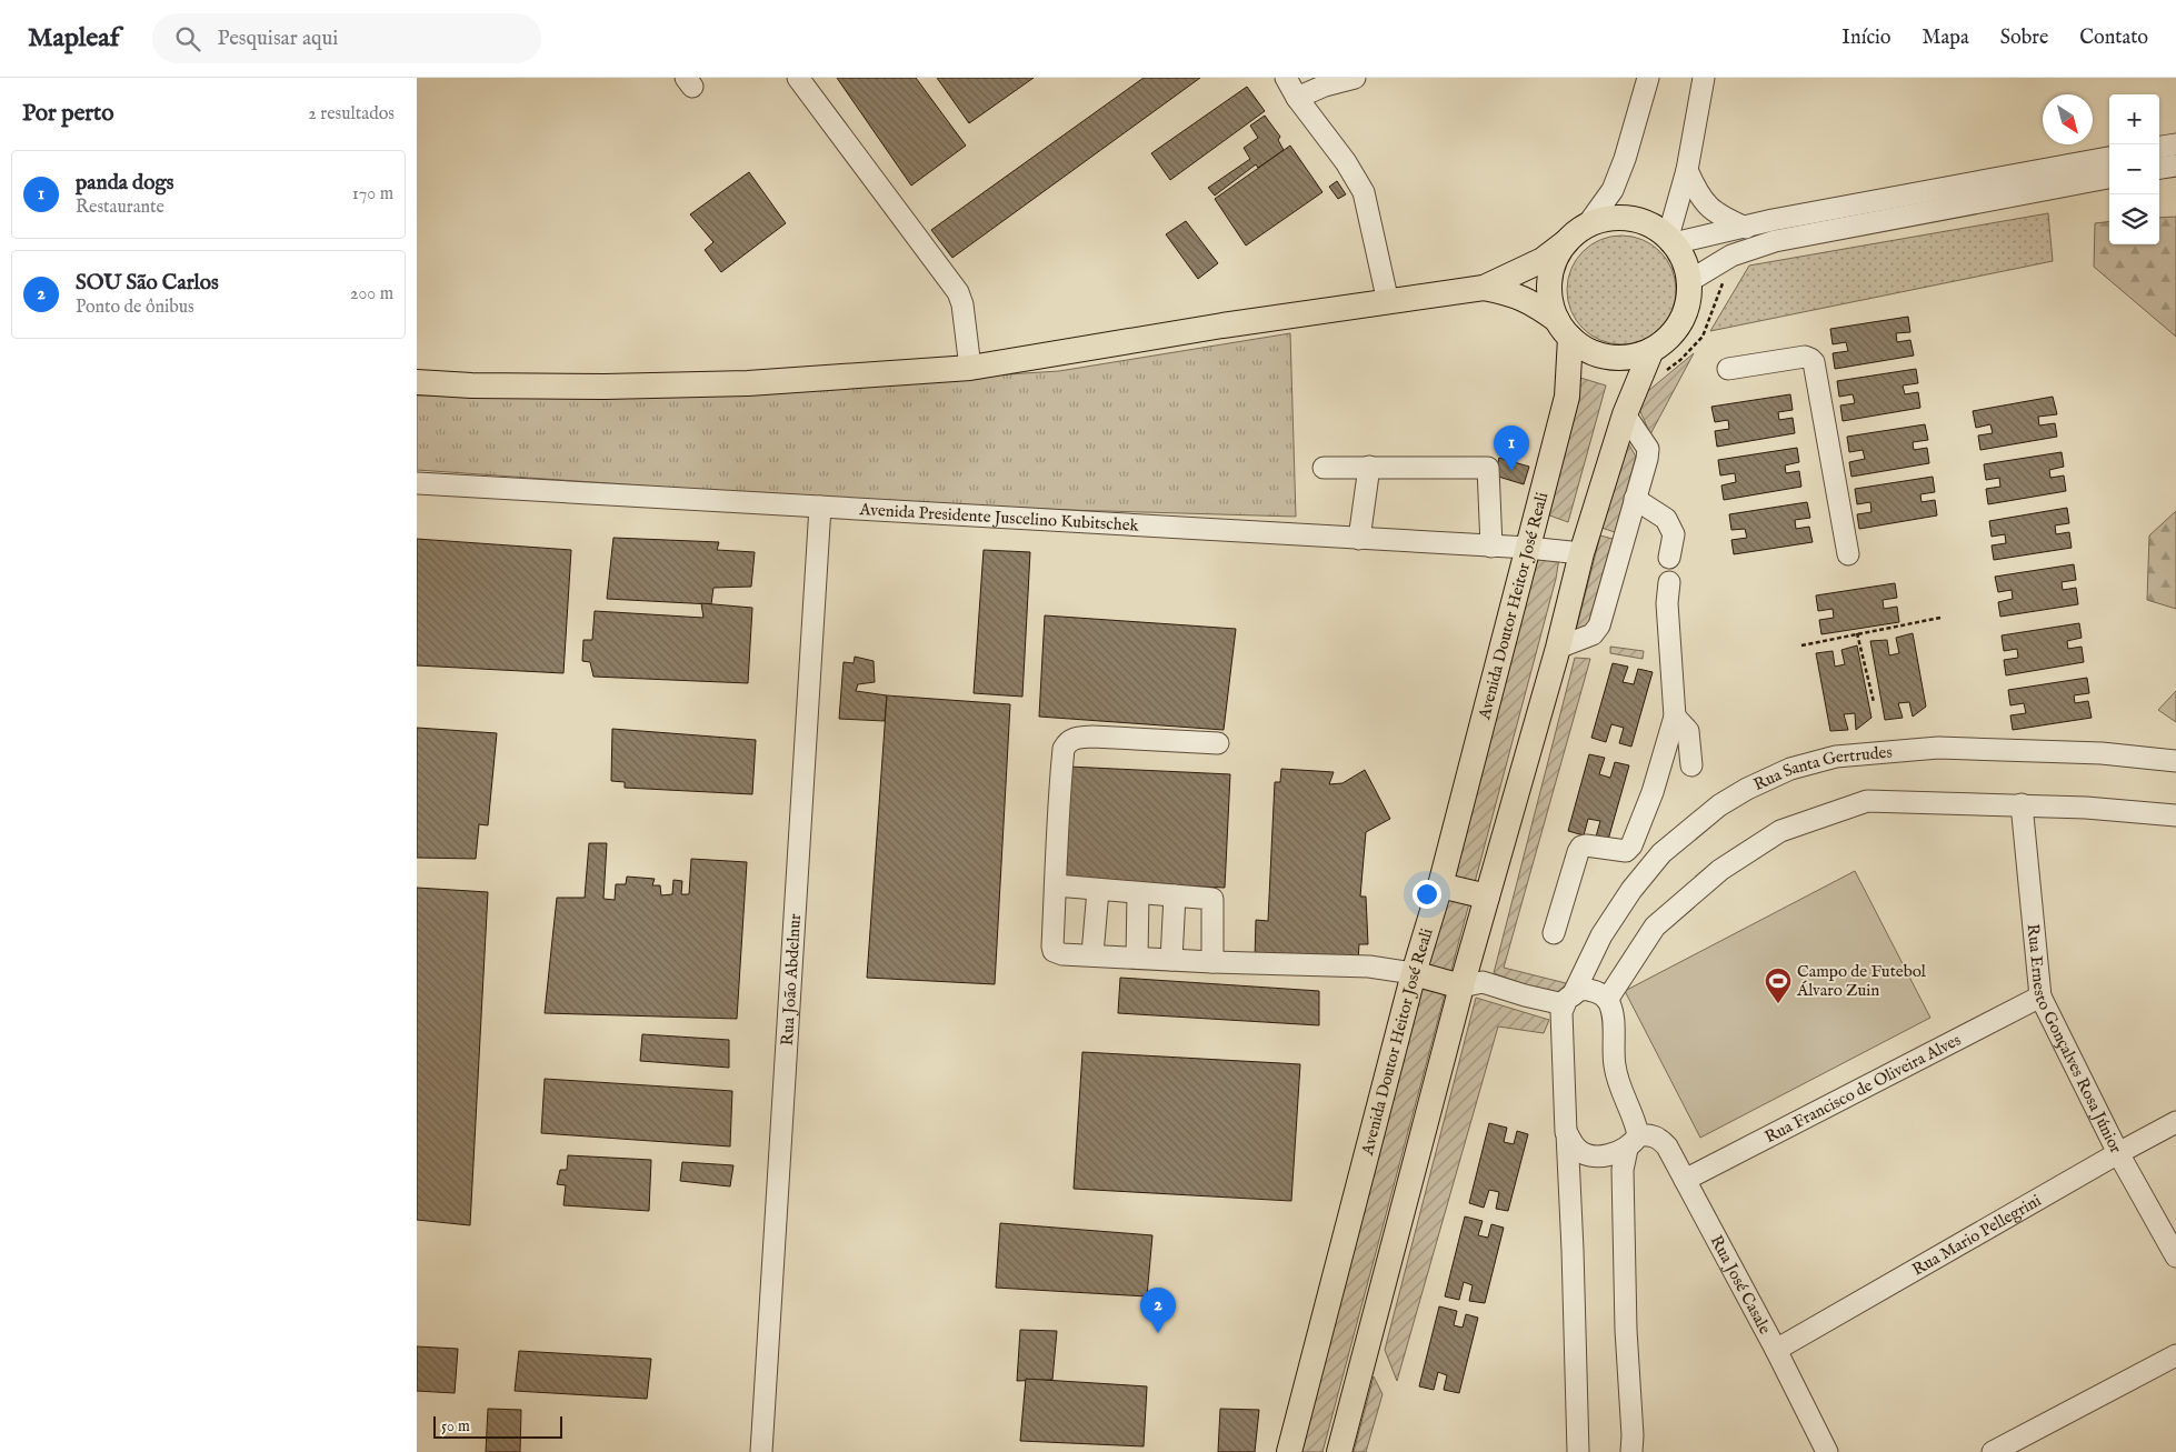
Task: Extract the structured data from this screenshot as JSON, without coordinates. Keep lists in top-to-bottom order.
{
  "streets": {
    "main road": ["Avenida Doutor Heitor José Reali"],
    "street": [
      "Avenida Presidente Juscelino Kubitschek",
      "Rua Santa Gertrudes",
      "Rua João Abdelnur",
      "Rua Ernesto Gonçalves Rosa Júnior",
      "Rua Francisco de Oliveira Alves",
      "Rua Mario Pellegrini",
      "Rua José Casale"
    ]
  },
  "crossings": [
    ["Avenida Presidente Juscelino Kubitschek", "Avenida Doutor Heitor José Reali"],
    ["Avenida Presidente Juscelino Kubitschek", "Rua João Abdelnur"],
    ["Rua Ernesto Gonçalves Rosa Júnior", "Rua Francisco de Oliveira Alves"],
    ["Rua Ernesto Gonçalves Rosa Júnior", "Rua Mario Pellegrini"],
    ["Rua Francisco de Oliveira Alves", "Rua José Casale"],
    ["Rua Mario Pellegrini", "Rua José Casale"]
  ],
  "places": {
    "sports": ["Campo de Futebol Álvaro Zuin"]
  },
  "scale_bar": "50 m",
  "north": "bottom right",
  "page": {
    "header": "Mapleaf",
    "search": "Pesquisar aqui",
    "nav": [
      "Início",
      "Mapa",
      "Sobre",
      "Contato"
    ],
    "heading": ["Por perto", "2 resultados"],
    "map_buttons": ["+", "−"],
    "list": [
      {
        "mark": "1",
        "name": "panda dogs",
        "note": "Restaurante",
        "value": "170 m"
      },
      {
        "mark": "2",
        "name": "SOU São Carlos",
        "note": "Ponto de ônibus",
        "value": "200 m"
      }
    ],
    "pins": ["1", "2"],
    "scale": "50 m"
  }
}
